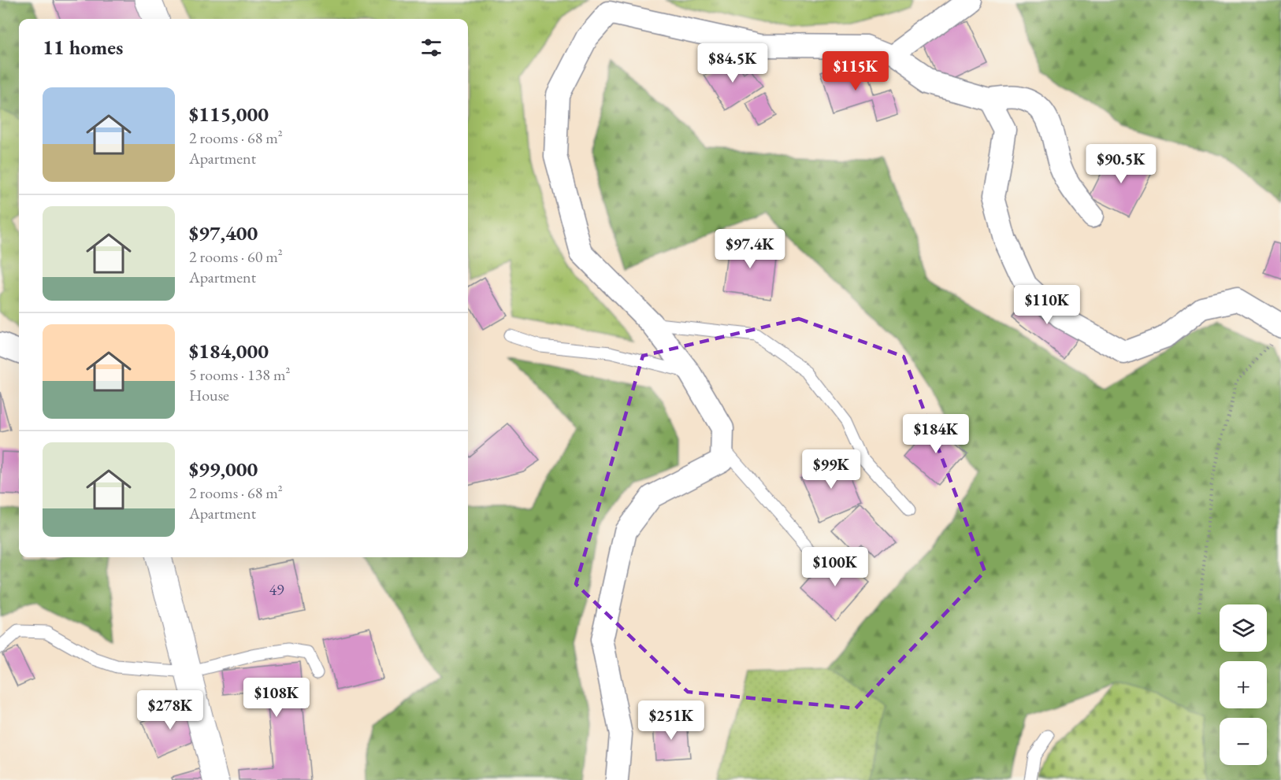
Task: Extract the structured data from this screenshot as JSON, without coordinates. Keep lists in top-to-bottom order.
{
  "house_numbers": ["49"],
  "page": {
    "heading": "11 homes",
    "price": [
      "$84.5K",
      "$115K",
      "$90.5K",
      "$97.4K",
      "$110K",
      "$184K",
      "$99K",
      "$100K",
      "$108K",
      "$278K",
      "$251K"
    ],
    "list": [
      {
        "name": "$115,000",
        "note": "2 rooms · 68 m² · Apartment"
      },
      {
        "name": "$97,400",
        "note": "2 rooms · 60 m² · Apartment"
      },
      {
        "name": "$184,000",
        "note": "5 rooms · 138 m² · House"
      },
      {
        "name": "$99,000",
        "note": "2 rooms · 68 m² · Apartment"
      }
    ],
    "map_buttons": ["+", "−"]
  }
}
